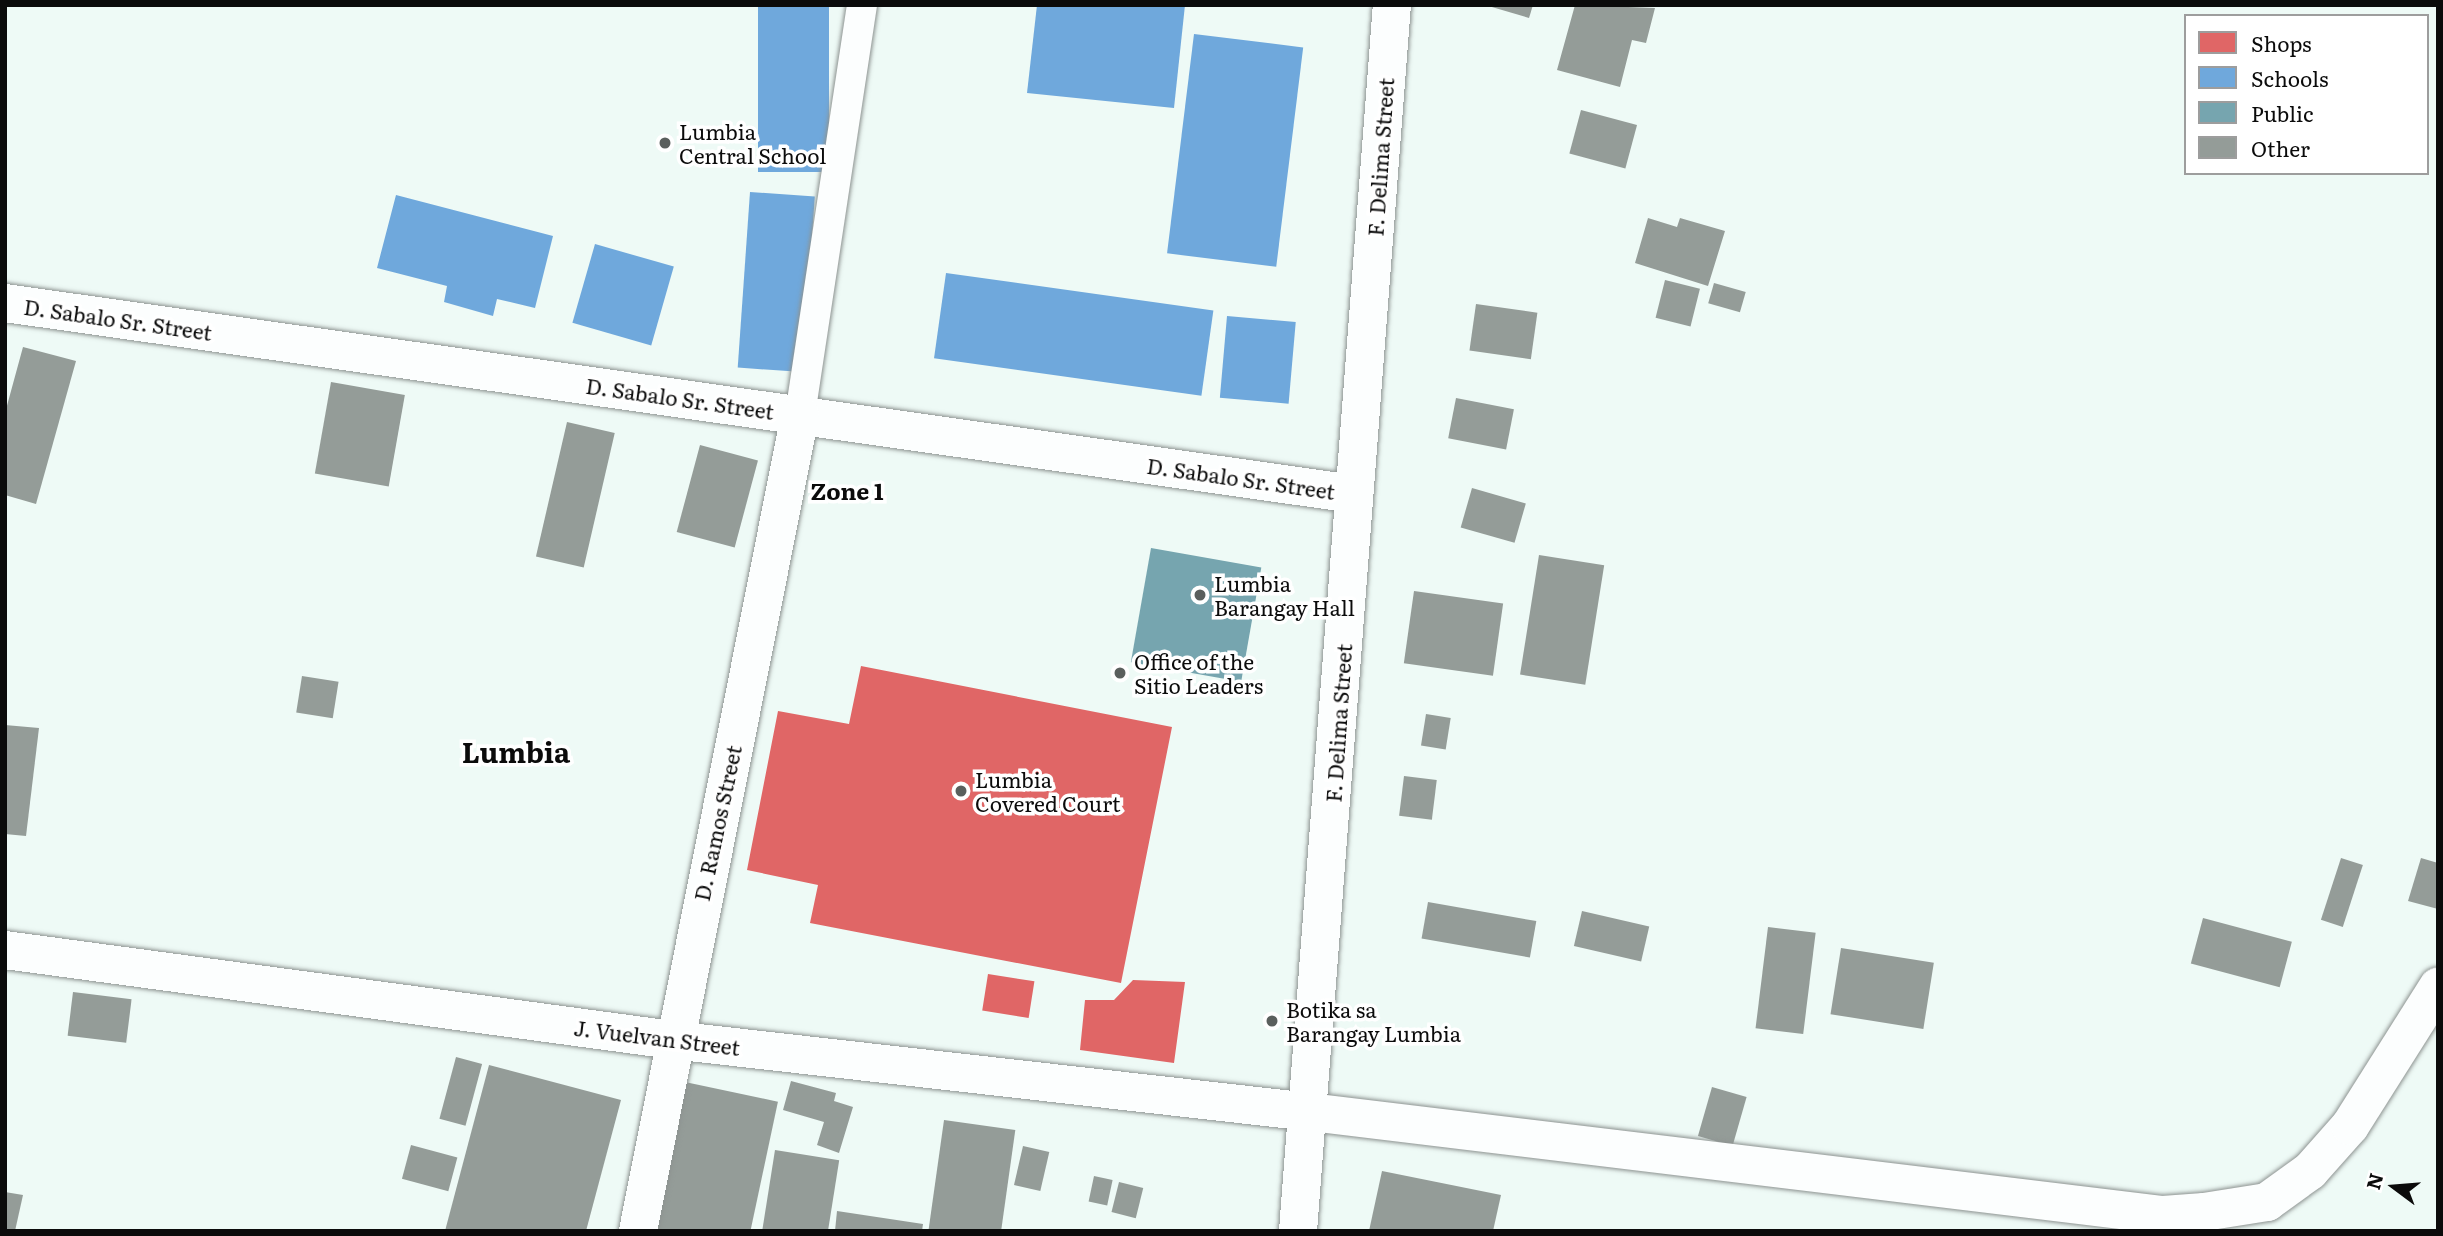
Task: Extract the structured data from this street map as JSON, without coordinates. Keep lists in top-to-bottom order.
{
  "streets": {
    "street": [
      "F. Delima Street",
      "D. Sabalo Sr. Street",
      "D. Ramos Street",
      "J. Vuelvan Street"
    ]
  },
  "crossings": [
    ["F. Delima Street", "D. Sabalo Sr. Street"],
    ["F. Delima Street", "J. Vuelvan Street"],
    ["D. Sabalo Sr. Street", "D. Ramos Street"],
    ["D. Ramos Street", "J. Vuelvan Street"]
  ],
  "districts": ["Zone 1", "Lumbia"],
  "places": [
    "Lumbia Central School",
    "Lumbia Barangay Hall",
    "Office of the Sitio Leaders",
    "Lumbia Covered Court",
    "Botika sa Barangay Lumbia"
  ],
  "legend": [
    "Shops",
    "Schools",
    "Public",
    "Other"
  ],
  "north": "left"
}
